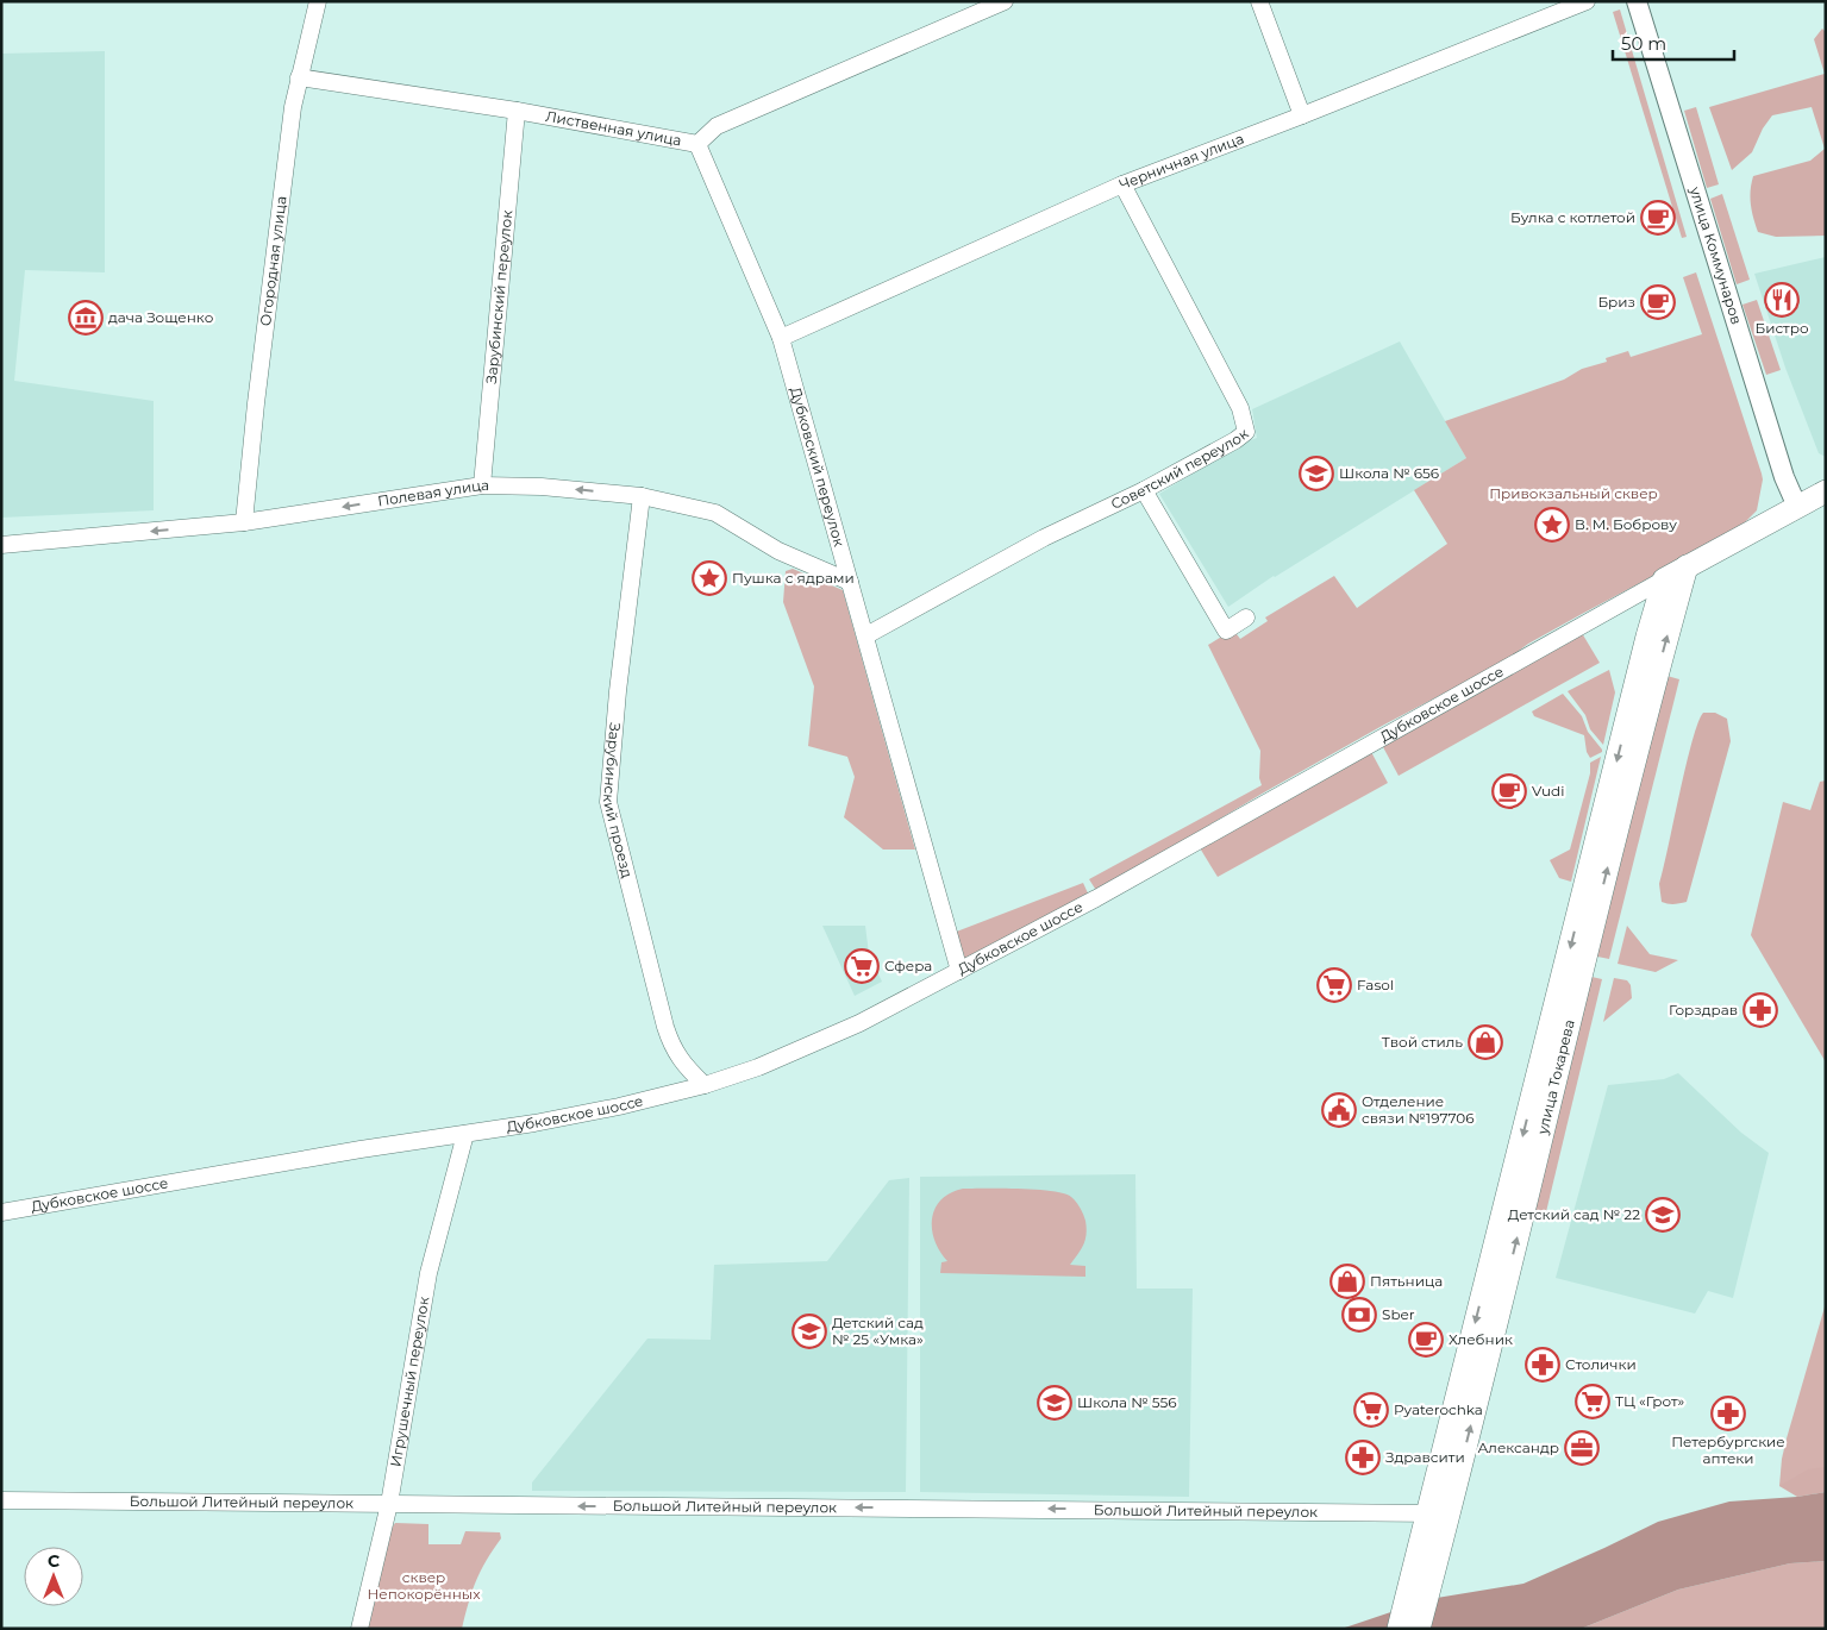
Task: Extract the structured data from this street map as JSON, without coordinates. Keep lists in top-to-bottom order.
{
  "streets": {
    "main road": ["Дубковское шоссе", "улица Токарева"],
    "street": [
      "Лиственная улица",
      "Черничная улица",
      "улица Коммунаров",
      "Огородная улица",
      "Зарубинский переулок",
      "Дубковский переулок",
      "Советский переулок",
      "Полевая улица",
      "Зарубинский проезд",
      "Игрушечный переулок",
      "Большой Литейный переулок"
    ]
  },
  "crossings": [
    ["Лиственная улица", "Огородная улица"],
    ["Лиственная улица", "Зарубинский переулок"],
    ["Лиственная улица", "Дубковский переулок"],
    ["Черничная улица", "Дубковский переулок"],
    ["Черничная улица", "Советский переулок"],
    ["улица Коммунаров", "Дубковское шоссе"],
    ["Огородная улица", "Полевая улица"],
    ["Зарубинский переулок", "Полевая улица"],
    ["Дубковский переулок", "Советский переулок"],
    ["Дубковский переулок", "Полевая улица"],
    ["Дубковский переулок", "Дубковское шоссе"],
    ["Полевая улица", "Зарубинский проезд"],
    ["Дубковское шоссе", "Зарубинский проезд"],
    ["Дубковское шоссе", "улица Токарева"],
    ["Дубковское шоссе", "Игрушечный переулок"],
    ["улица Токарева", "Большой Литейный переулок"],
    ["Игрушечный переулок", "Большой Литейный переулок"]
  ],
  "one_way": ["Полевая улица", "Большой Литейный переулок"],
  "parks": ["Привокзальный сквер", "сквер Непокорённых"],
  "places": {
    "cafe": [
      "Булка с котлетой",
      "Бриз",
      "Vudi",
      "Хлебник"
    ],
    "restaurant": ["Бистро"],
    "museum": ["дача Зощенко"],
    "school or university": [
      "Школа № 656",
      "Детский сад № 22",
      "Детский сад № 25 «Умка»",
      "Школа № 556"
    ],
    "place": ["В. М. Боброву", "Пушка с ядрами"],
    "supermarket": [
      "Сфера",
      "Fasol",
      "ТЦ «Грот»",
      "Pyaterochka"
    ],
    "pharmacy": [
      "Горздрав",
      "Столички",
      "Петербургские аптеки",
      "Здравсити"
    ],
    "shop": ["Твой стиль", "Пятьница"],
    "public building": ["Отделение связи №197706"],
    "bank": ["Sber"],
    "office": ["Александр"]
  },
  "scale_bar": "50 m",
  "north": "top"
}
